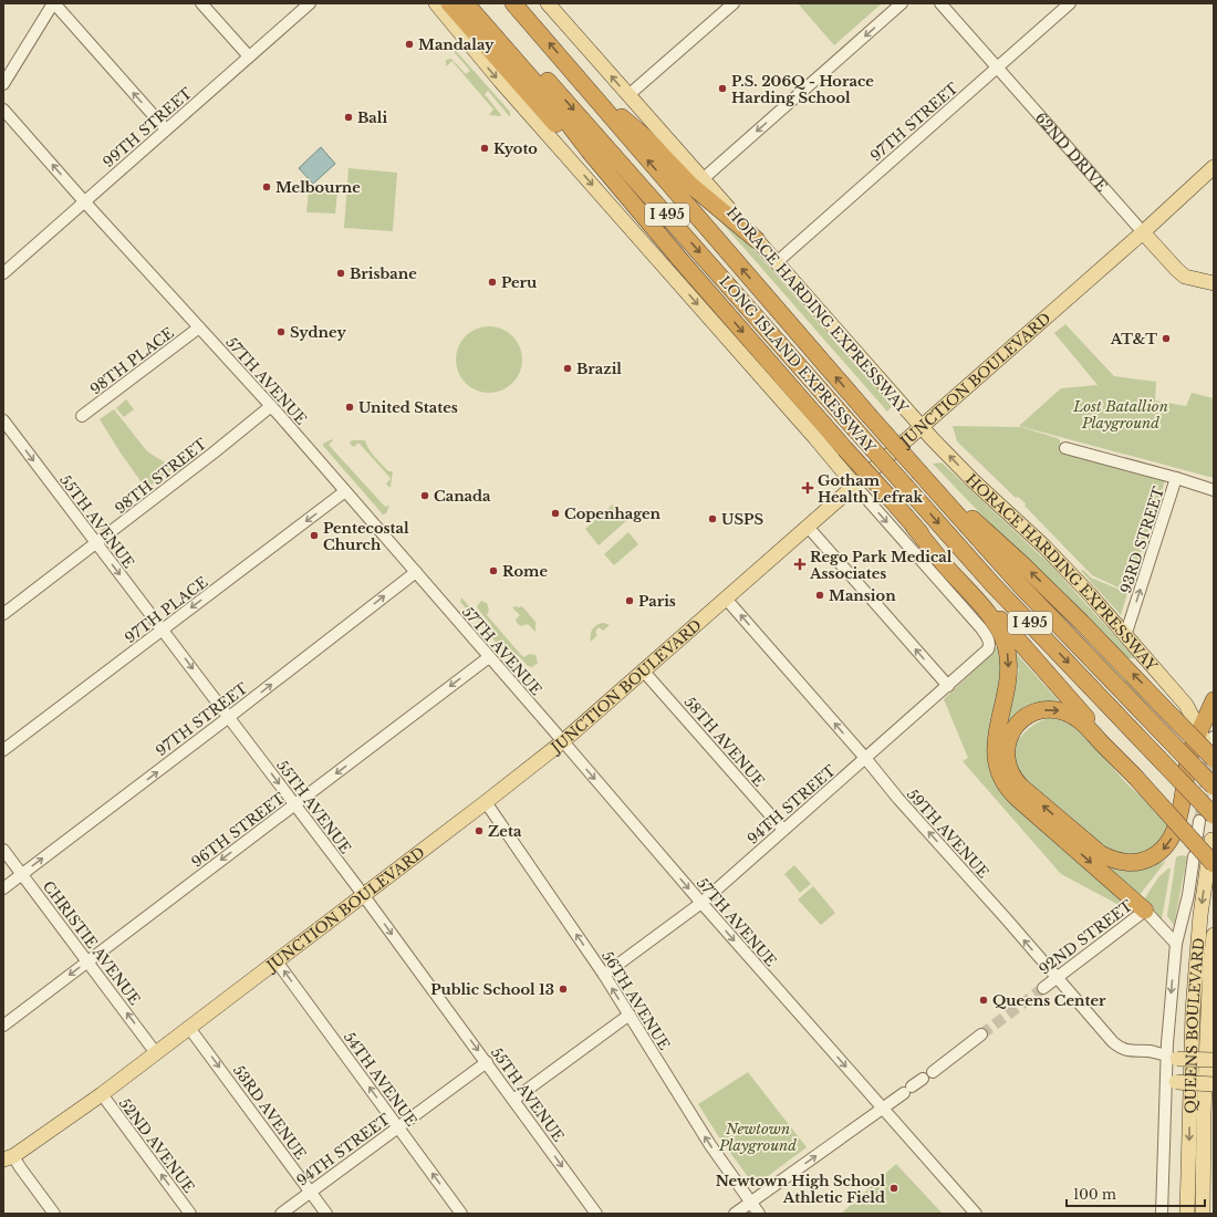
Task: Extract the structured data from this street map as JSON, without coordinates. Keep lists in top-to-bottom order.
{
  "streets": {
    "highway": ["I 495", "LONG ISLAND EXPRESSWAY"],
    "main road": [
      "62ND DRIVE",
      "HORACE HARDING EXPRESSWAY",
      "JUNCTION BOULEVARD",
      "QUEENS BOULEVARD"
    ],
    "street": [
      "97TH STREET",
      "99TH STREET",
      "98TH PLACE",
      "57TH AVENUE",
      "98TH STREET",
      "55TH AVENUE",
      "93RD STREET",
      "97TH PLACE",
      "58TH AVENUE",
      "94TH STREET",
      "96TH STREET",
      "59TH AVENUE",
      "92ND STREET",
      "CHRISTIE AVENUE",
      "56TH AVENUE",
      "54TH AVENUE",
      "53RD AVENUE",
      "52ND AVENUE"
    ]
  },
  "crossings": [
    ["97TH STREET", "62ND DRIVE"],
    ["97TH STREET", "HORACE HARDING EXPRESSWAY"],
    ["97TH STREET", "57TH AVENUE"],
    ["97TH STREET", "55TH AVENUE"],
    ["97TH STREET", "CHRISTIE AVENUE"],
    ["99TH STREET", "57TH AVENUE"],
    ["62ND DRIVE", "JUNCTION BOULEVARD"],
    ["HORACE HARDING EXPRESSWAY", "JUNCTION BOULEVARD"],
    ["HORACE HARDING EXPRESSWAY", "93RD STREET"],
    ["98TH PLACE", "57TH AVENUE"],
    ["JUNCTION BOULEVARD", "57TH AVENUE"],
    ["JUNCTION BOULEVARD", "55TH AVENUE"],
    ["JUNCTION BOULEVARD", "58TH AVENUE"],
    ["JUNCTION BOULEVARD", "94TH STREET"],
    ["JUNCTION BOULEVARD", "59TH AVENUE"],
    ["JUNCTION BOULEVARD", "CHRISTIE AVENUE"],
    ["JUNCTION BOULEVARD", "56TH AVENUE"],
    ["JUNCTION BOULEVARD", "54TH AVENUE"],
    ["JUNCTION BOULEVARD", "53RD AVENUE"],
    ["JUNCTION BOULEVARD", "52ND AVENUE"],
    ["57TH AVENUE", "98TH STREET"],
    ["57TH AVENUE", "97TH PLACE"],
    ["57TH AVENUE", "94TH STREET"],
    ["57TH AVENUE", "96TH STREET"],
    ["98TH STREET", "55TH AVENUE"],
    ["55TH AVENUE", "97TH PLACE"],
    ["55TH AVENUE", "94TH STREET"],
    ["55TH AVENUE", "96TH STREET"],
    ["58TH AVENUE", "94TH STREET"],
    ["94TH STREET", "59TH AVENUE"],
    ["94TH STREET", "56TH AVENUE"],
    ["94TH STREET", "54TH AVENUE"],
    ["94TH STREET", "53RD AVENUE"],
    ["96TH STREET", "CHRISTIE AVENUE"],
    ["59TH AVENUE", "92ND STREET"],
    ["59TH AVENUE", "QUEENS BOULEVARD"]
  ],
  "one_way": [
    "97TH STREET",
    "HORACE HARDING EXPRESSWAY",
    "55TH AVENUE",
    "93RD STREET",
    "97TH PLACE",
    "96TH STREET",
    "59TH AVENUE",
    "CHRISTIE AVENUE",
    "56TH AVENUE",
    "54TH AVENUE",
    "53RD AVENUE",
    "52ND AVENUE"
  ],
  "parks": ["Lost Batallion Playground", "Newtown Playground"],
  "places": {
    "other": [
      "Mandalay",
      "P.S. 206Q - Horace Harding School",
      "Bali",
      "Kyoto",
      "Melbourne",
      "Brisbane",
      "Peru",
      "Sydney",
      "AT&T",
      "Brazil",
      "United States",
      "Canada",
      "Copenhagen",
      "USPS",
      "Pentecostal Church",
      "Rome",
      "Mansion",
      "Paris",
      "Zeta",
      "Public School 13",
      "Queens Center",
      "Newtown High School Athletic Field"
    ],
    "health": ["Gotham Health Lefrak", "Rego Park Medical Associates"]
  },
  "scale_bar": "100 m"
}
